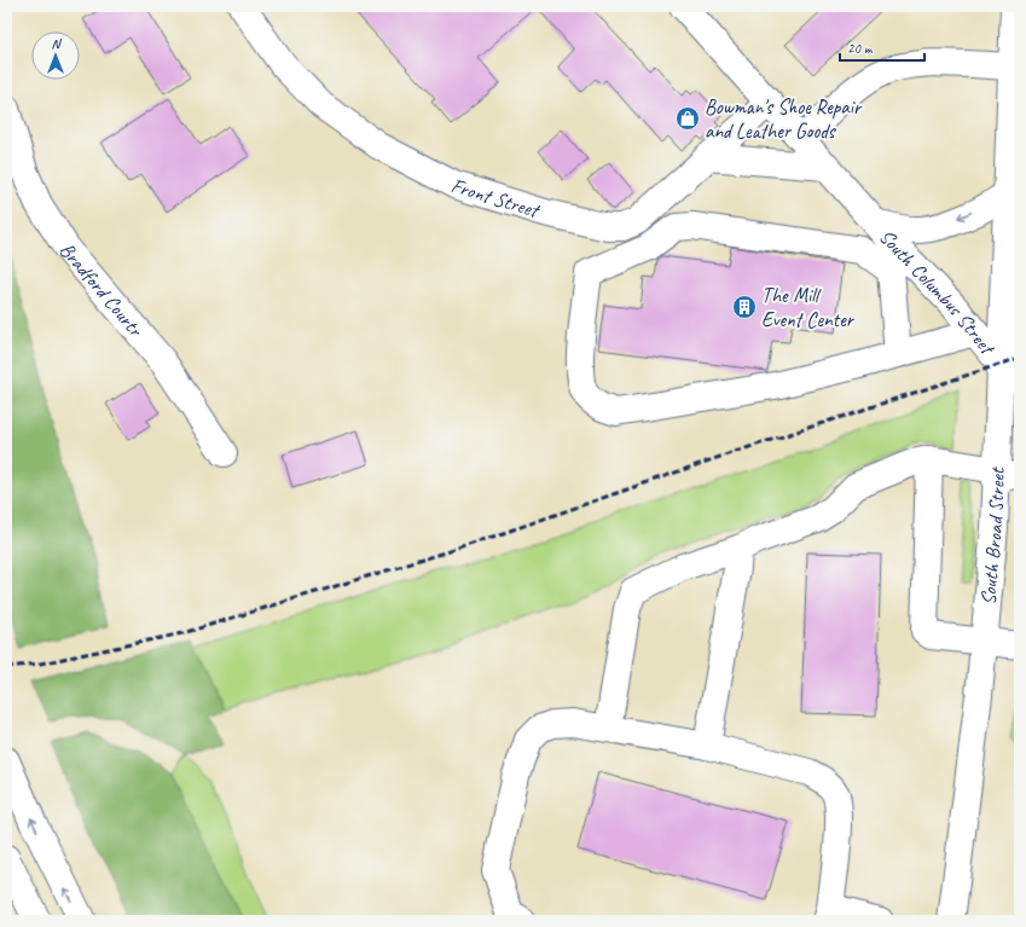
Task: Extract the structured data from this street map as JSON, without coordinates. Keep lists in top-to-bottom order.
{
  "streets": {
    "main road": [
      "Front Street",
      "Bradford Courtr",
      "South Columbus Street",
      "South Broad Street"
    ]
  },
  "crossings": [
    ["Front Street", "South Columbus Street"],
    ["South Columbus Street", "South Broad Street"]
  ],
  "places": {
    "shop": ["Bowman's Shoe Repair and Leather Goods"],
    "building": ["The Mill Event Center"]
  },
  "scale_bar": "20 m",
  "north": "top"
}
